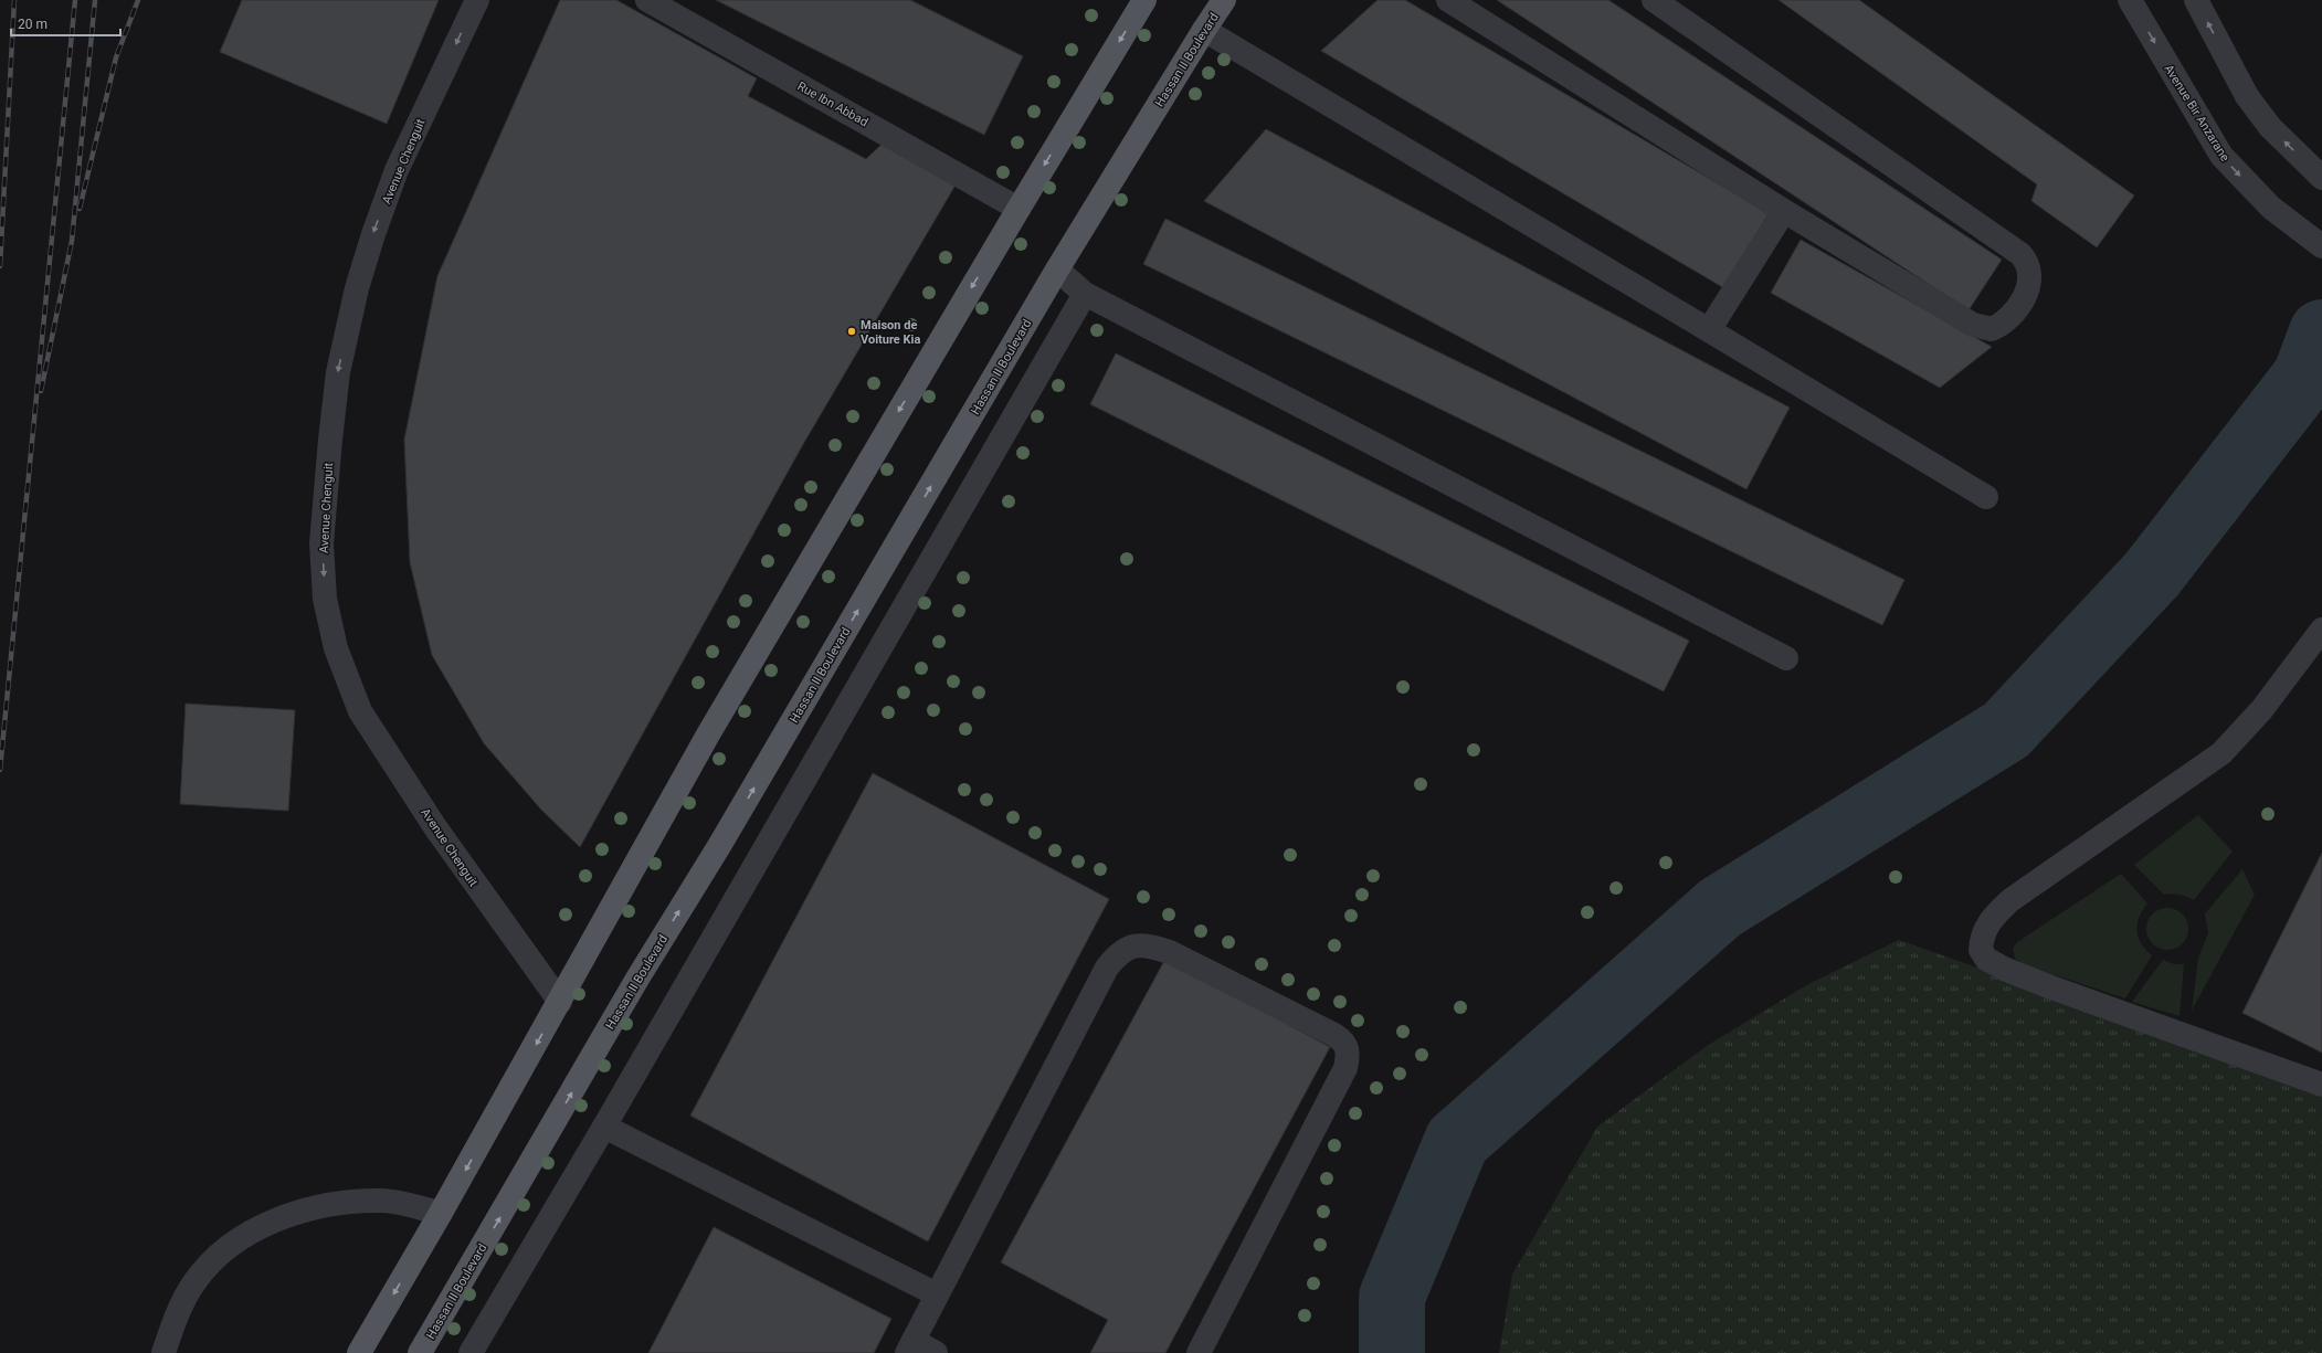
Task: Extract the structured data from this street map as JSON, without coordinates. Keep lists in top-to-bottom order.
{
  "streets": {
    "main road": ["Hassan II Boulevard"],
    "street": ["Rue Ibn Abbad", "Avenue Bir Anzarane", "Avenue Chenguit"]
  },
  "one_way": ["Avenue Chenguit"],
  "places": ["Maison de Voiture Kia"],
  "scale_bar": "20 m"
}
